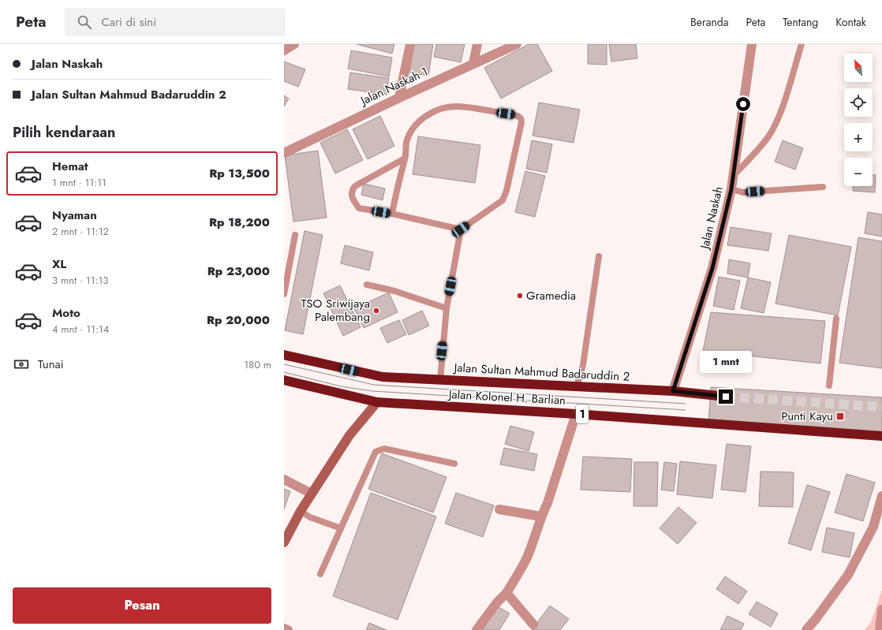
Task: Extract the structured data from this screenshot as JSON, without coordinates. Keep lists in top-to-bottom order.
{
  "streets": {
    "highway": ["Jalan Sultan Mahmud Badaruddin 2", "Jalan Kolonel H. Barlian", "1"],
    "street": ["Jalan Naskah 1", "Jalan Naskah"]
  },
  "crossings": [
    ["Jalan Naskah", "Jalan Sultan Mahmud Badaruddin 2"]
  ],
  "places": {
    "other": ["Gramedia", "TSO Sriwijaya Palembang"],
    "transit": ["Punti Kayu"]
  },
  "north": "top left",
  "page": {
    "header": "Peta",
    "search": "Cari di sini",
    "nav": [
      "Beranda",
      "Peta",
      "Tentang",
      "Kontak"
    ],
    "banner": ["Jalan Naskah", "Jalan Sultan Mahmud Badaruddin 2"],
    "map_buttons": ["+", "−"],
    "heading": "Pilih kendaraan",
    "list": [
      {
        "name": "Hemat",
        "note": "1 mnt · 11:11",
        "value": "Rp 13,500"
      },
      {
        "name": "Nyaman",
        "note": "2 mnt · 11:12",
        "value": "Rp 18,200"
      },
      {
        "name": "XL",
        "note": "3 mnt · 11:13",
        "value": "Rp 23,000"
      },
      {
        "name": "Moto",
        "note": "4 mnt · 11:14",
        "value": "Rp 20,000"
      }
    ],
    "pay": ["Tunai", "180 m"],
    "bubble": "1 mnt",
    "buttons": "Pesan"
  }
}
